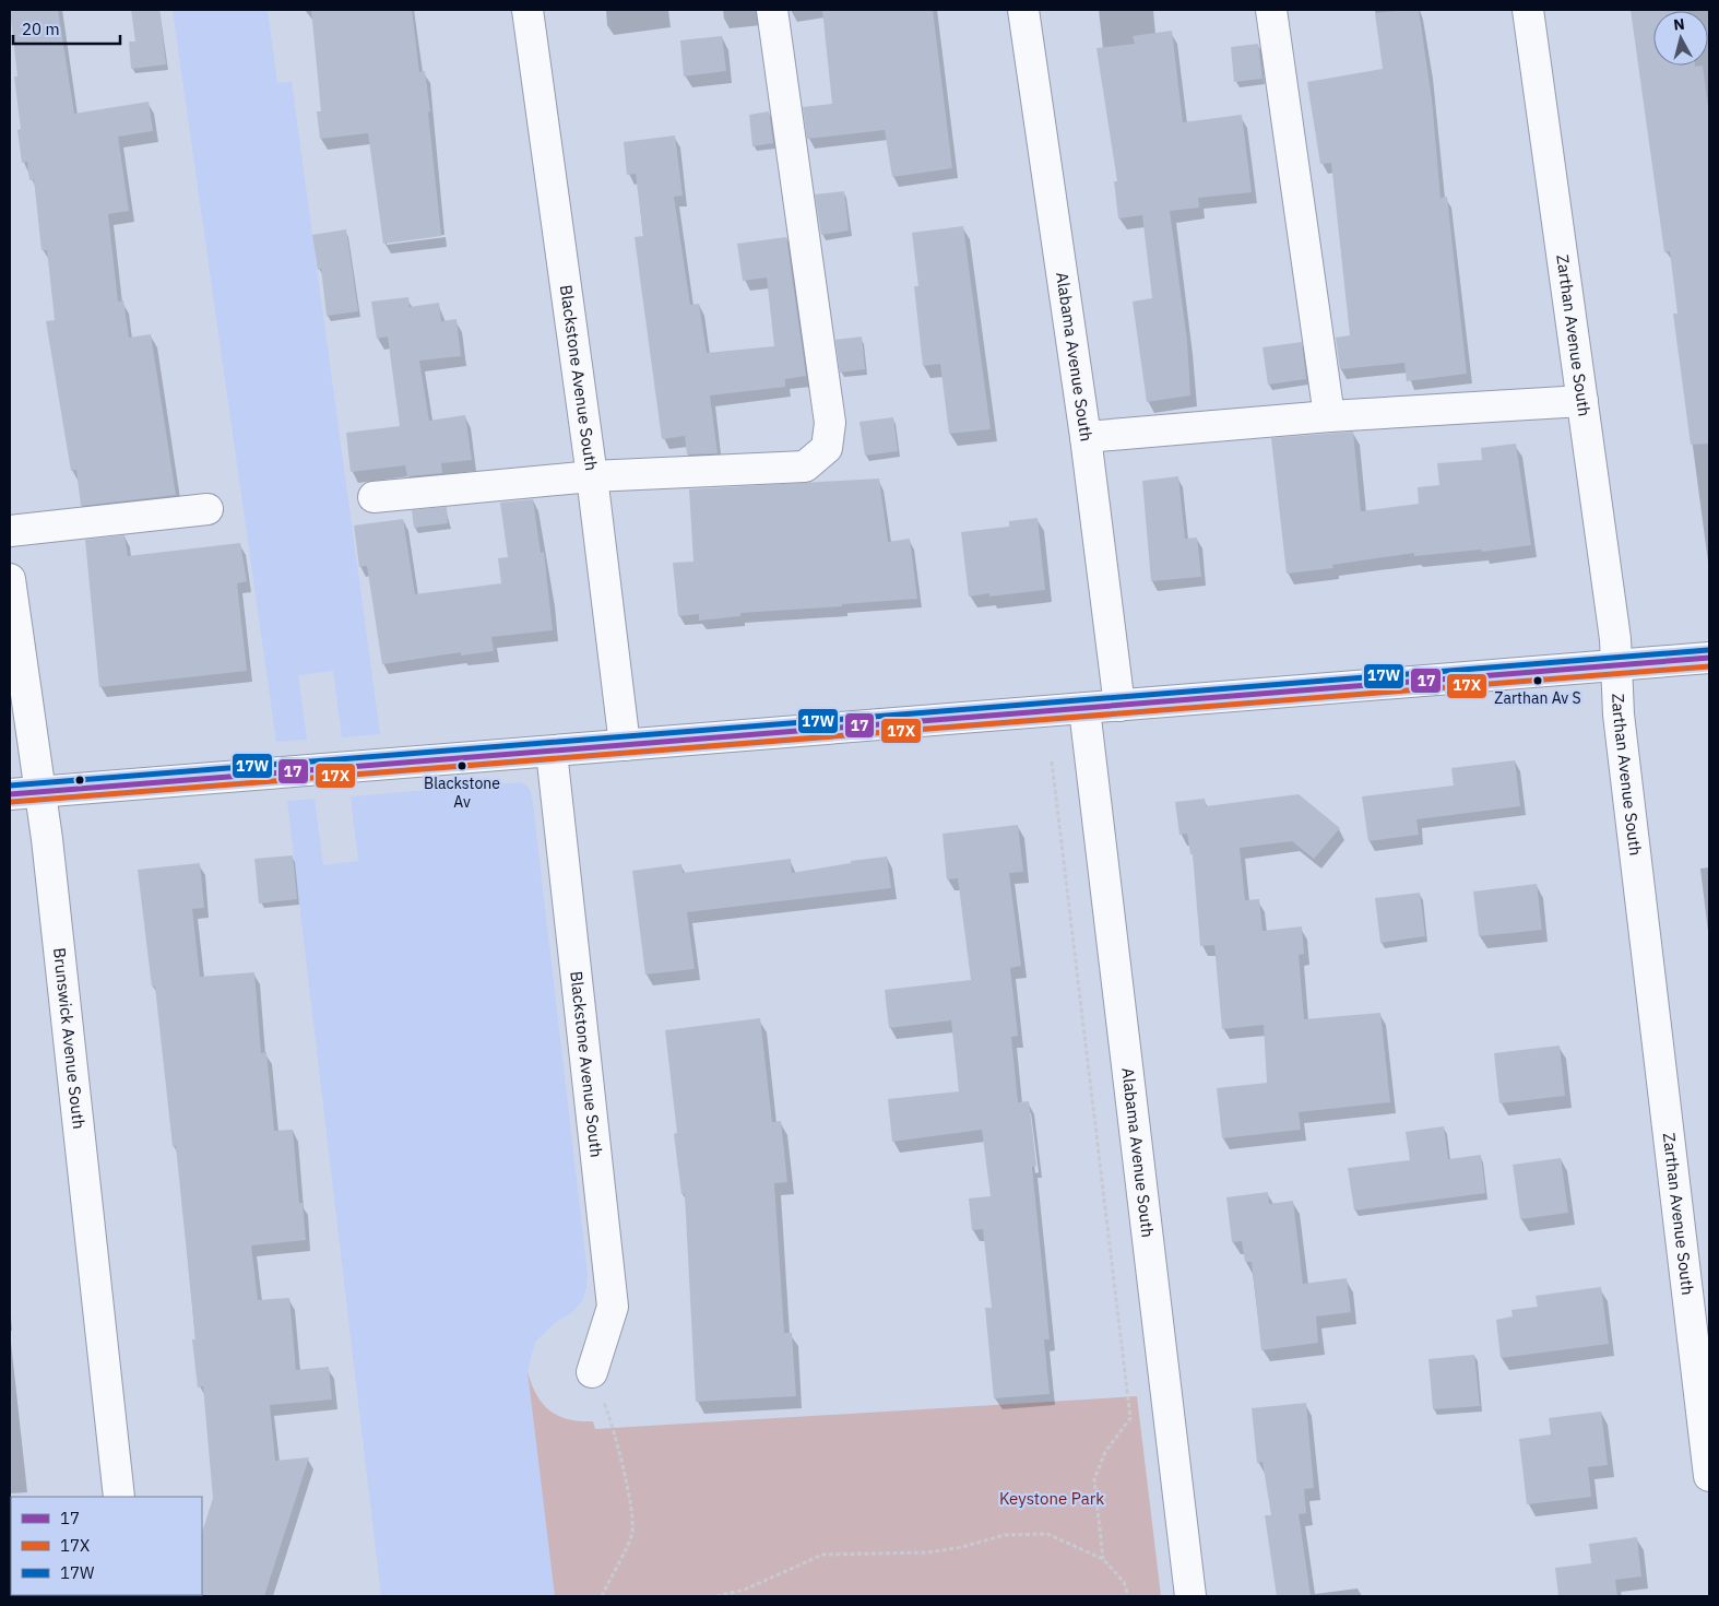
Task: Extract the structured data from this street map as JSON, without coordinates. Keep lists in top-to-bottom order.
{
  "streets": {
    "street": [
      "Zarthan Avenue South",
      "Alabama Avenue South",
      "Blackstone Avenue South",
      "Brunswick Avenue South"
    ]
  },
  "parks": ["Keystone Park"],
  "places": ["Zarthan Av S", "Blackstone Av"],
  "lines": ["transit line 17W", "transit line 17", "transit line 17X"],
  "legend": ["17", "17X", "17W"],
  "scale_bar": "20 m",
  "north": "top"
}
